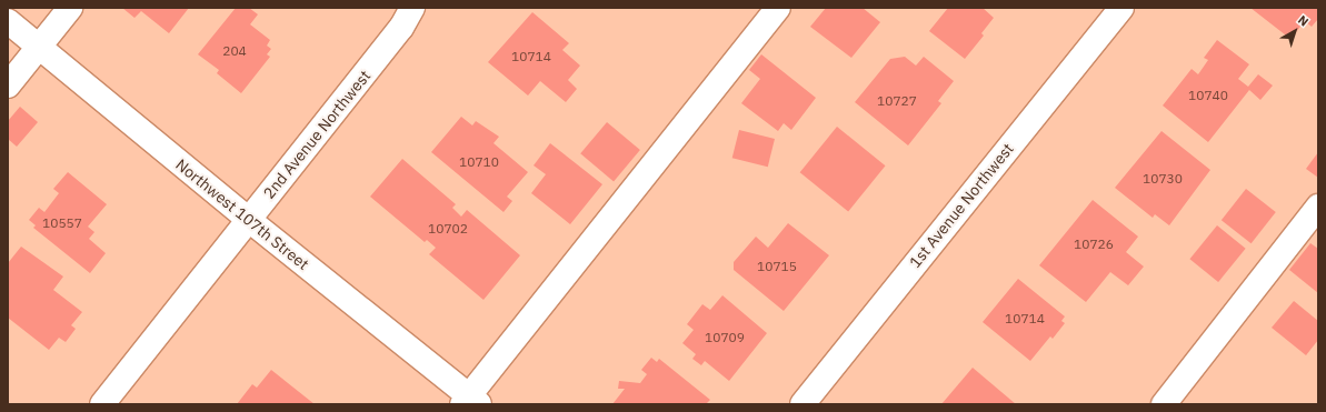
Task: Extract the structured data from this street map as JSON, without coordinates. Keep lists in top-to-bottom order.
{
  "streets": {
    "street": ["2nd Avenue Northwest", "1st Avenue Northwest", "Northwest 107th Street"]
  },
  "crossings": [
    ["2nd Avenue Northwest", "Northwest 107th Street"]
  ],
  "house_numbers": [
    "204",
    "10714",
    "10740",
    "10727",
    "10710",
    "10730",
    "10557",
    "10702",
    "10726",
    "10715",
    "10714",
    "10709"
  ],
  "north": "top right"
}
